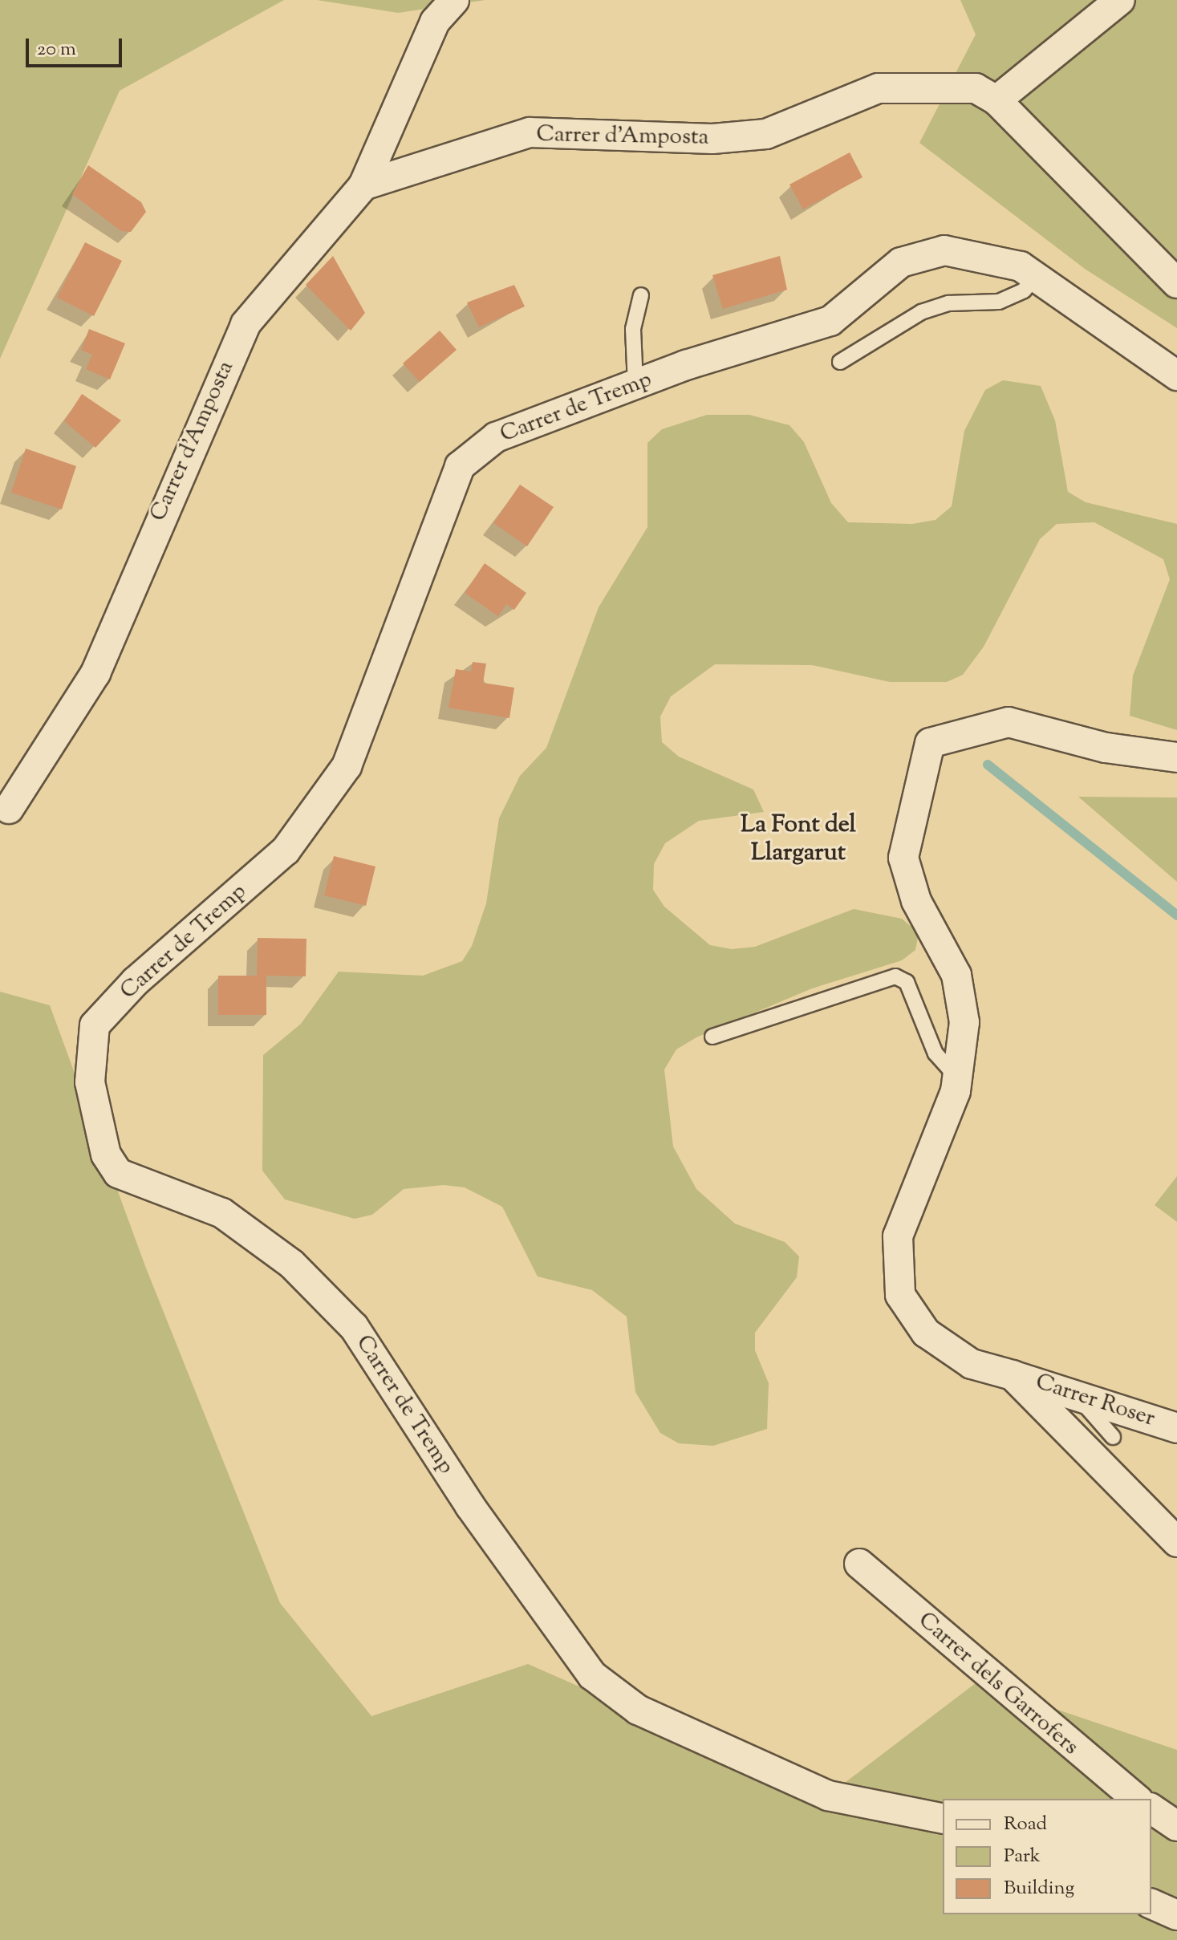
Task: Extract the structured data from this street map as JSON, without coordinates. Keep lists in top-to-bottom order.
{
  "streets": {
    "street": [
      "Carrer d'Amposta",
      "Carrer de Tremp",
      "Carrer Roser",
      "Carrer dels Garrofers"
    ]
  },
  "districts": ["La Font del Llargarut"],
  "legend": ["Road", "Park", "Building"],
  "scale_bar": "20 m"
}
